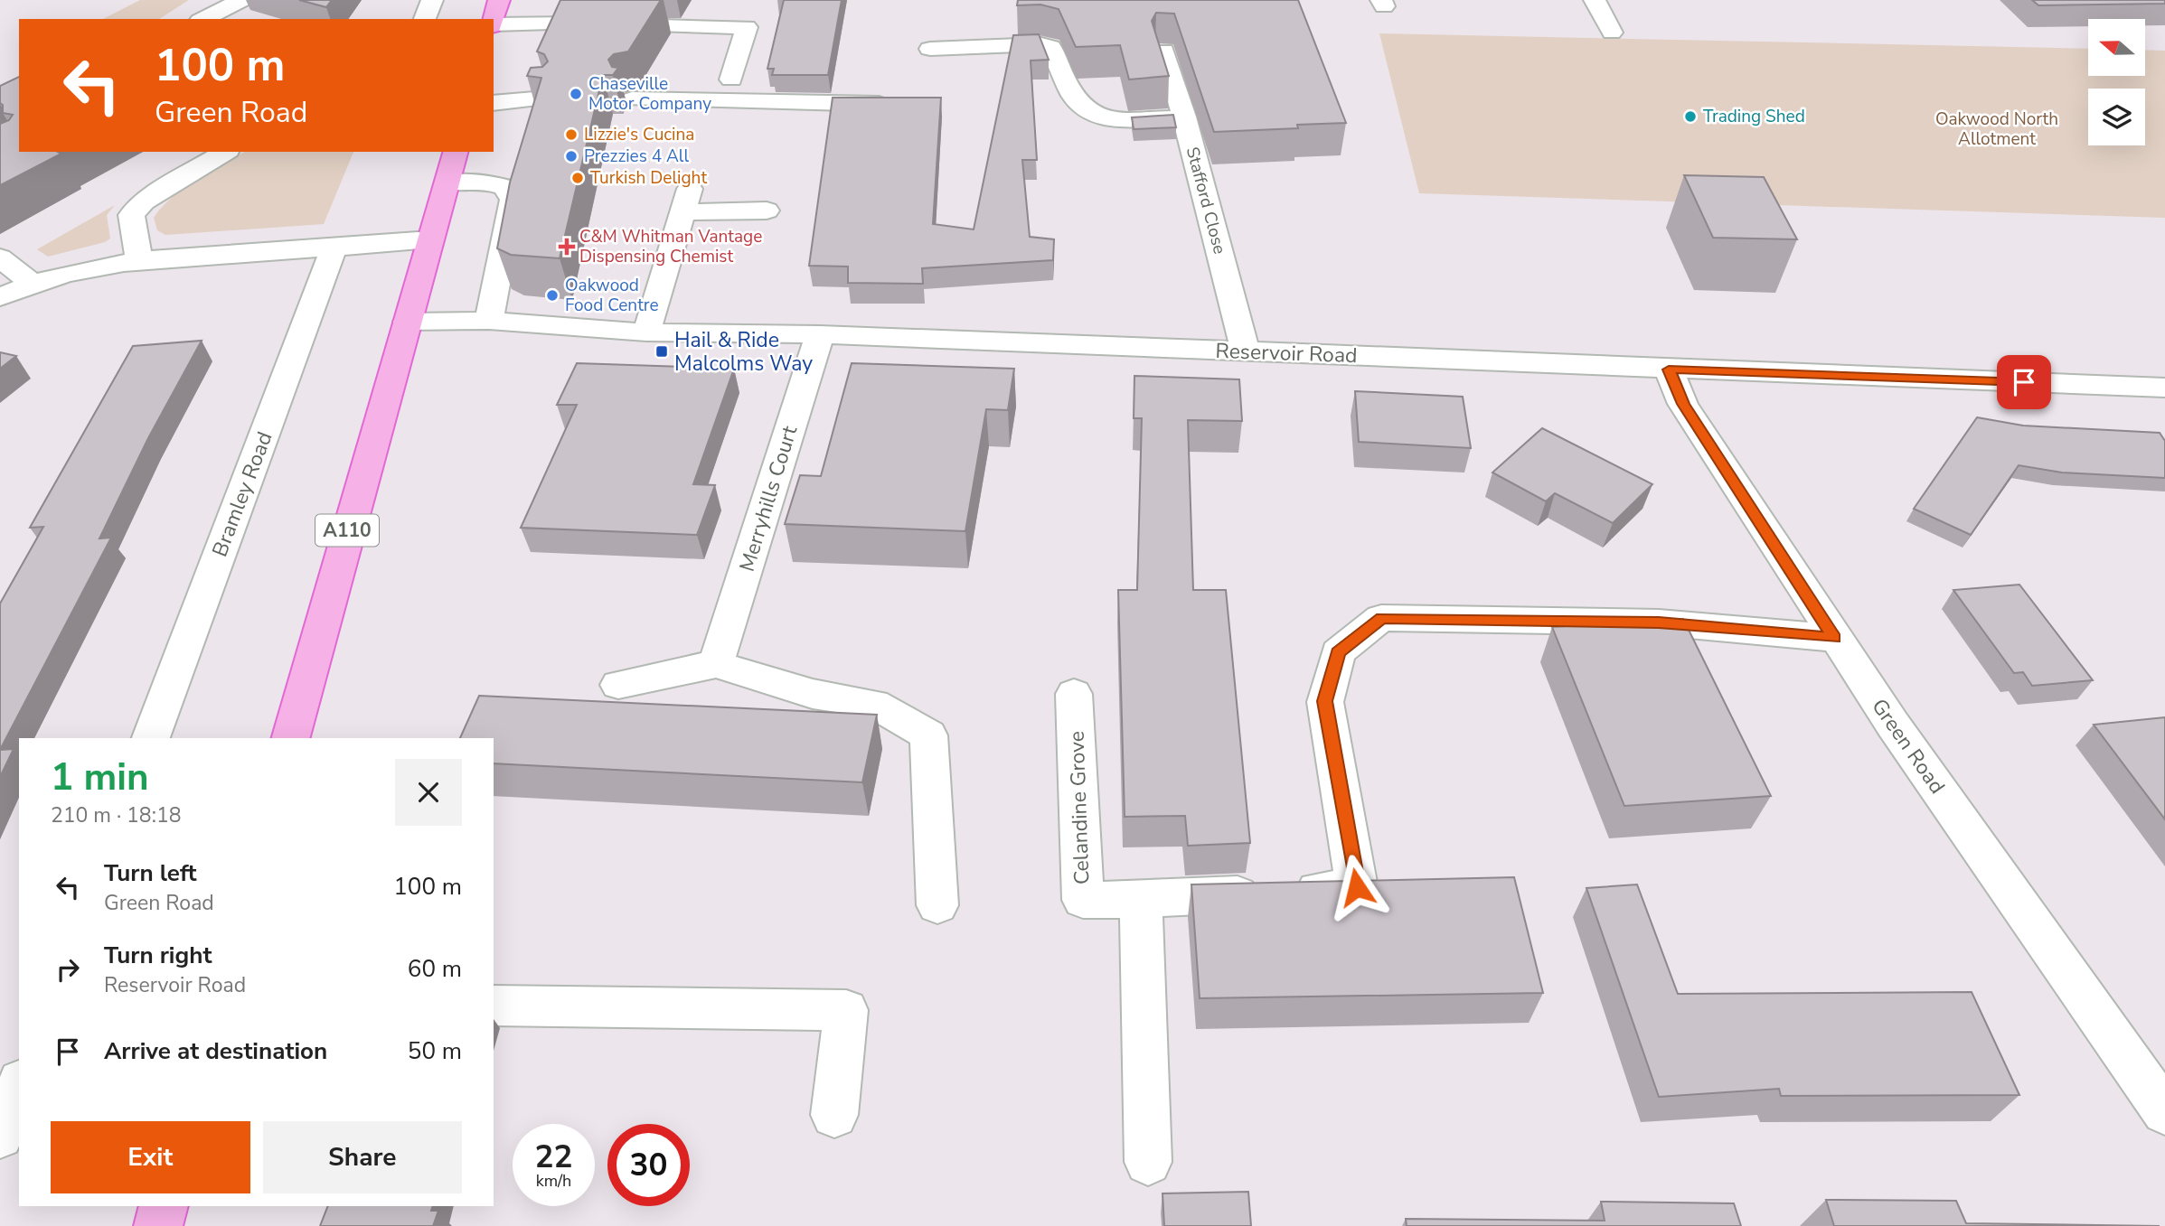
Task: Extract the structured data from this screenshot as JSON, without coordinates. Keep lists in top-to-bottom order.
{
  "streets": {
    "main road": ["A110"],
    "street": [
      "Stafford Close",
      "Reservoir Road",
      "Bramley Road",
      "Merryhills Court",
      "Green Road",
      "Celandine Grove"
    ]
  },
  "crossings": [
    ["Stafford Close", "Reservoir Road"],
    ["Reservoir Road", "Merryhills Court"],
    ["Reservoir Road", "A110"],
    ["Reservoir Road", "Green Road"],
    ["Green Road", "Celandine Grove"]
  ],
  "parks": ["Oakwood North Allotment"],
  "places": {
    "other": [
      "Chaseville Motor Company",
      "Trading Shed",
      "Lizzie's Cucina",
      "Prezzies 4 All",
      "Turkish Delight",
      "Oakwood Food Centre"
    ],
    "health": ["C&M Whitman Vantage Dispensing Chemist"],
    "transit": ["Hail & Ride Malcolms Way"]
  },
  "north": "left",
  "page": {
    "turn": ["100 m", "Green Road"],
    "heading": ["1 min", "210 m · 18:18"],
    "list": [
      {
        "name": "Turn left",
        "note": "Green Road",
        "value": "100 m"
      },
      {
        "name": "Turn right",
        "note": "Reservoir Road",
        "value": "60 m"
      },
      {
        "name": "Arrive at destination",
        "value": "50 m"
      }
    ],
    "buttons": ["Exit", "Share"],
    "speed": "22 km/h",
    "limit": "30"
  }
}
